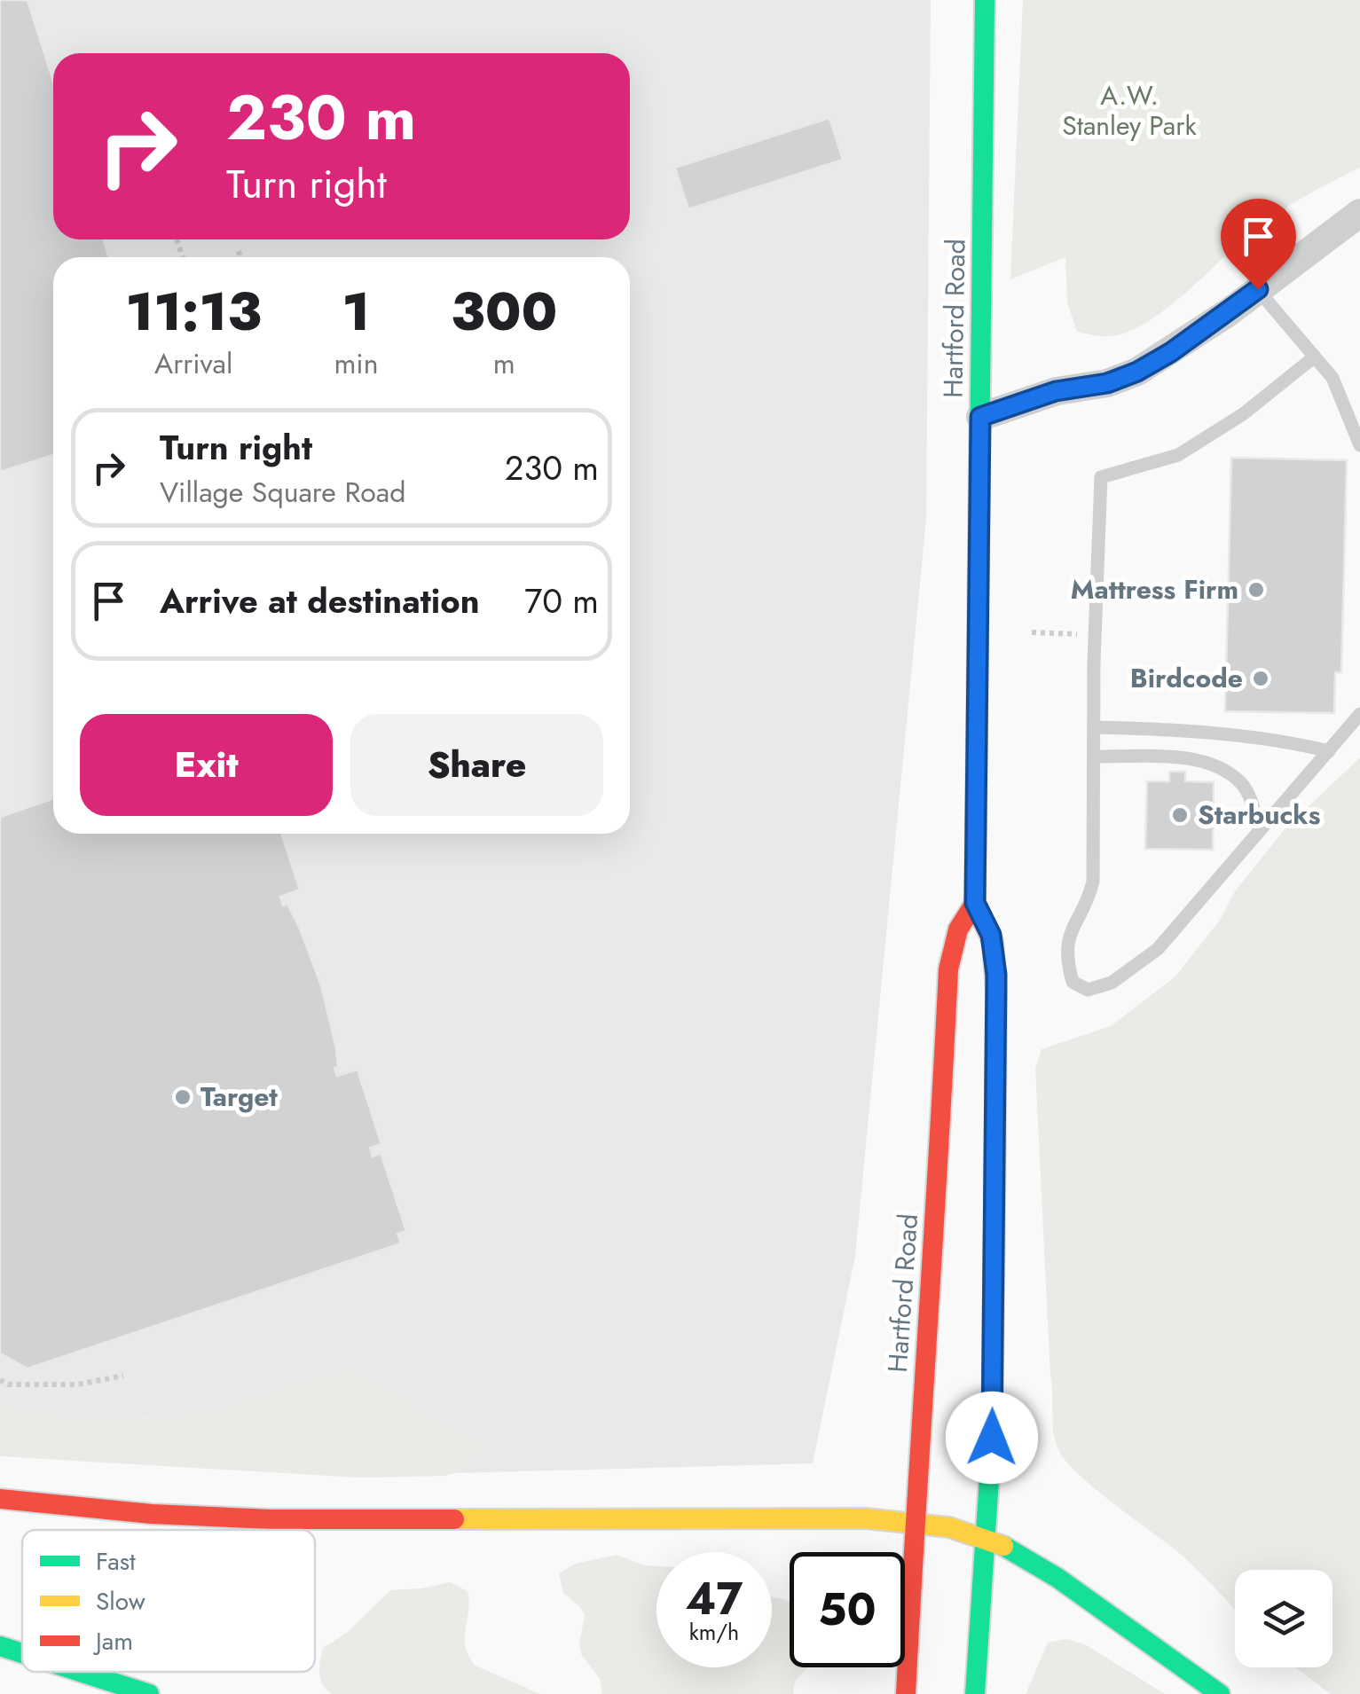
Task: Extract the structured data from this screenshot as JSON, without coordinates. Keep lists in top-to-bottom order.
{
  "streets": {
    "main road": ["Hartford Road"]
  },
  "parks": ["A.W. Stanley Park"],
  "places": [
    "Mattress Firm",
    "Birdcode",
    "Starbucks",
    "Target"
  ],
  "legend": ["Fast", "Slow", "Jam"],
  "page": {
    "turn": ["230 m", "Turn right"],
    "eta": [
      "11:13",
      "Arrival",
      "1",
      "min",
      "300",
      "m"
    ],
    "list": [
      {
        "name": "Turn right",
        "note": "Village Square Road",
        "value": "230 m"
      },
      {
        "name": "Arrive at destination",
        "value": "70 m"
      }
    ],
    "buttons": ["Exit", "Share"],
    "speed": "47 km/h",
    "limit": "50"
  }
}
